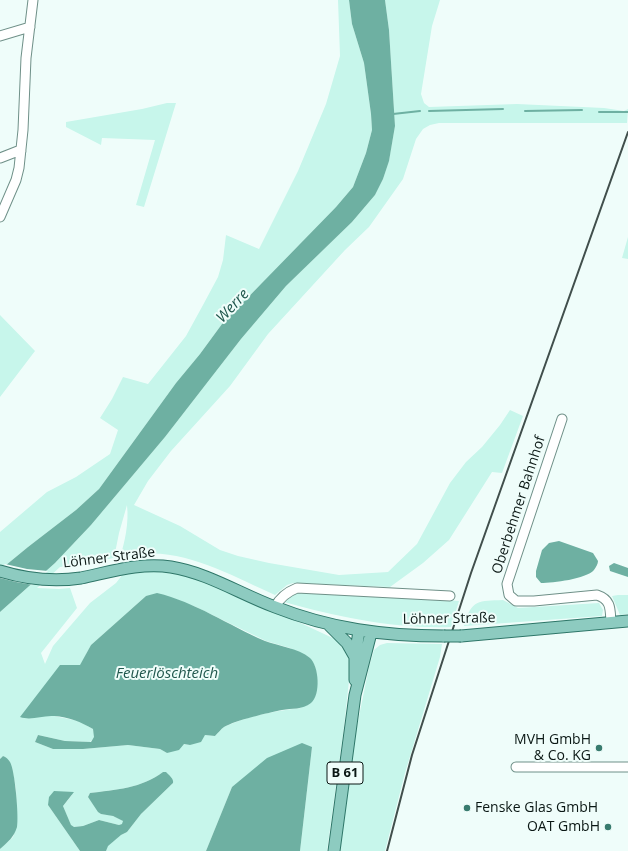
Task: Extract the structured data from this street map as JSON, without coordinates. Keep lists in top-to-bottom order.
{
  "streets": {
    "main road": ["Löhner Straße", "B 61"],
    "street": ["Oberbehmer Bahnhof"]
  },
  "crossings": [
    ["Oberbehmer Bahnhof", "Löhner Straße"],
    ["Löhner Straße", "B 61"]
  ],
  "water": ["Werre", "Feuerlöschteich"],
  "places": ["MVH GmbH & Co. KG", "Fenske Glas GmbH", "OAT GmbH"]
}
